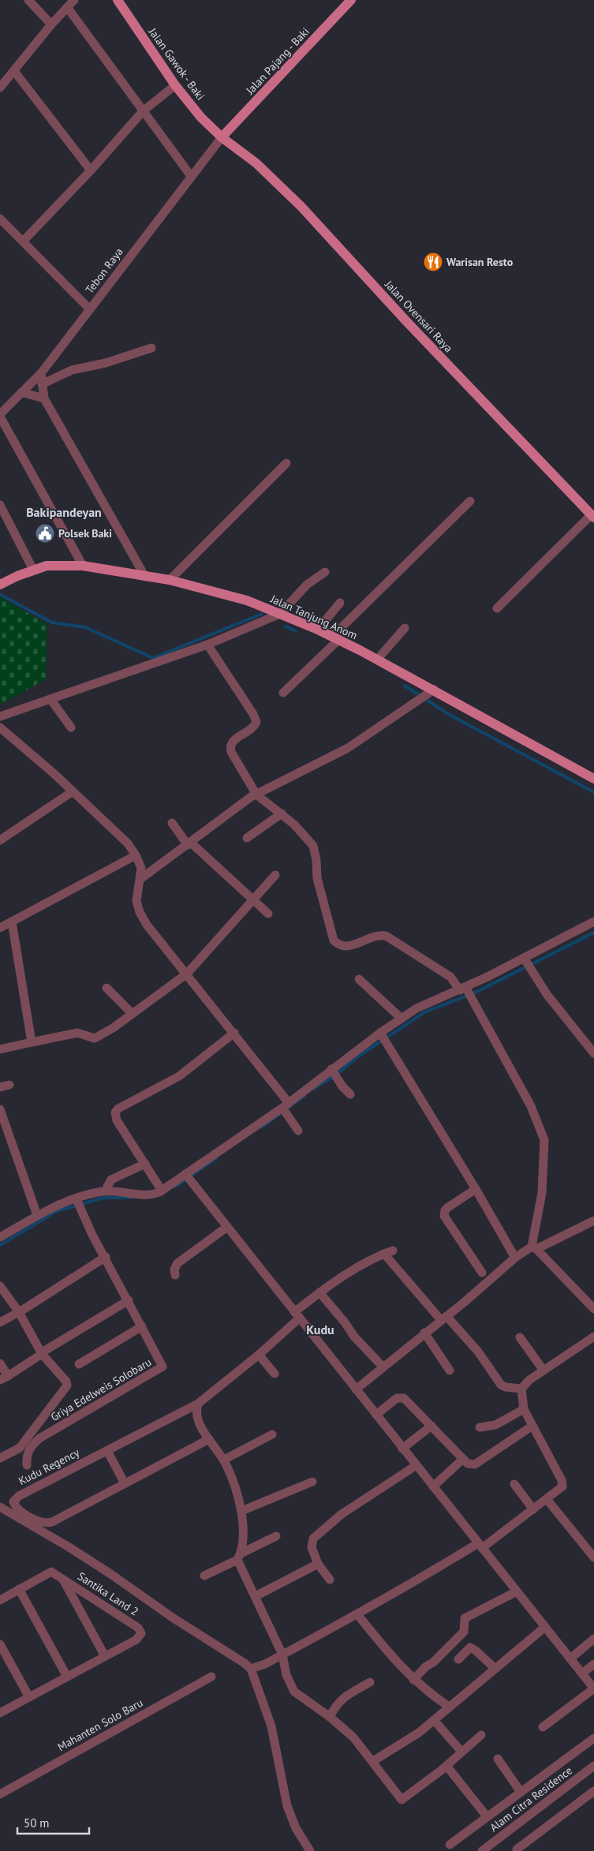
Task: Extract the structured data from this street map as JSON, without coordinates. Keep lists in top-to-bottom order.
{
  "streets": {
    "main road": [
      "Jalan Pajang - Baki",
      "Jalan Gawok - Baki",
      "Jalan Ovensari Raya",
      "Jalan Tanjung Anom"
    ],
    "street": [
      "Tebon Raya",
      "Griya Edelweis Solobaru",
      "Kudu Regency",
      "Santika Land 2",
      "Mahanten Solo Baru",
      "Alam Citra Residence"
    ]
  },
  "crossings": [
    ["Jalan Pajang - Baki", "Jalan Gawok - Baki"],
    ["Jalan Pajang - Baki", "Tebon Raya"],
    ["Jalan Pajang - Baki", "Jalan Ovensari Raya"],
    ["Jalan Gawok - Baki", "Tebon Raya"],
    ["Jalan Gawok - Baki", "Jalan Ovensari Raya"],
    ["Tebon Raya", "Jalan Ovensari Raya"]
  ],
  "districts": ["Bakipandeyan", "Kudu"],
  "places": {
    "restaurant": ["Warisan Resto"],
    "public building": ["Polsek Baki"]
  },
  "scale_bar": "50 m"
}
